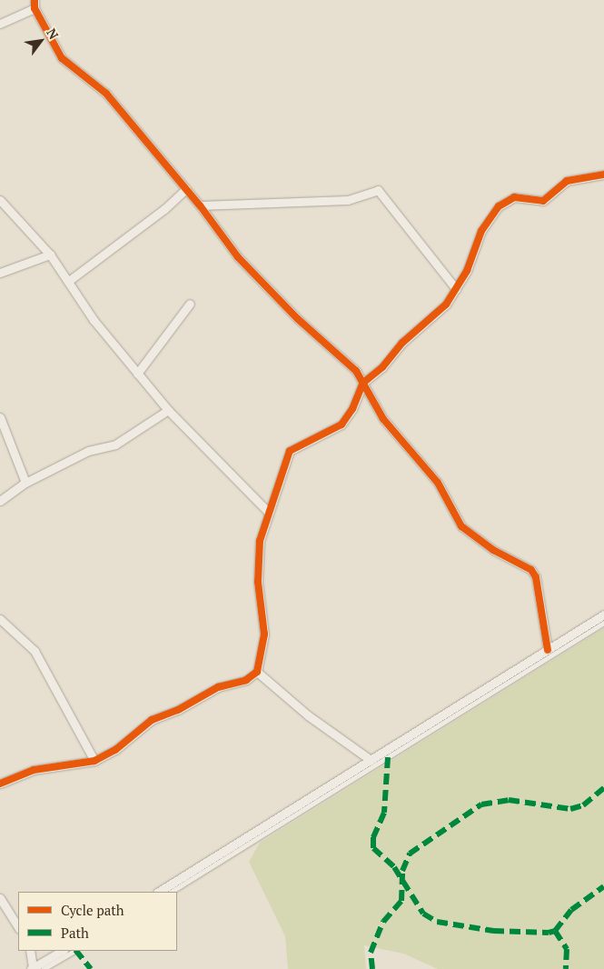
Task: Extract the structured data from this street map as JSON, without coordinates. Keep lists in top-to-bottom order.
{
  "legend": ["Cycle path", "Path"],
  "north": "top right"
}
